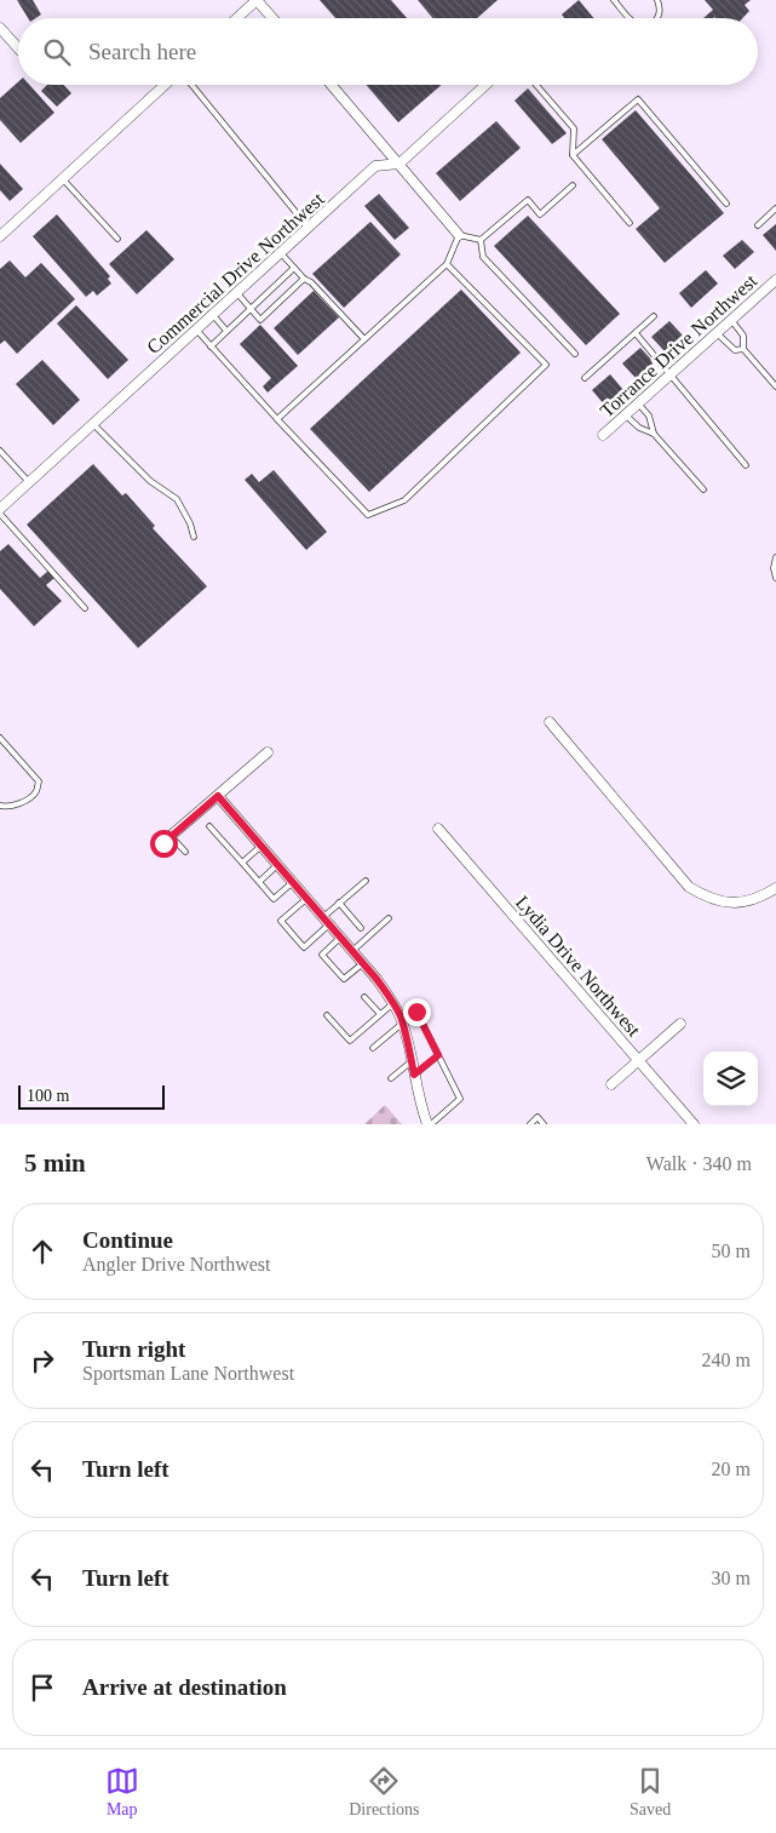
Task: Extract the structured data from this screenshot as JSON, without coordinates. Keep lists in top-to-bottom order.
{
  "streets": {
    "street": ["Commercial Drive Northwest", "Torrance Drive Northwest", "Lydia Drive Northwest"]
  },
  "scale_bar": "100 m",
  "page": {
    "search": "Search here",
    "scale": "100 m",
    "heading": ["5 min", "Walk · 340 m"],
    "list": [
      ["Continue", "Angler Drive Northwest", "50 m"],
      ["Turn right", "Sportsman Lane Northwest", "240 m"],
      ["Turn left", "20 m"],
      ["Turn left", "30 m"],
      "Arrive at destination"
    ],
    "nav": ["Map", "Directions", "Saved"]
  }
}
